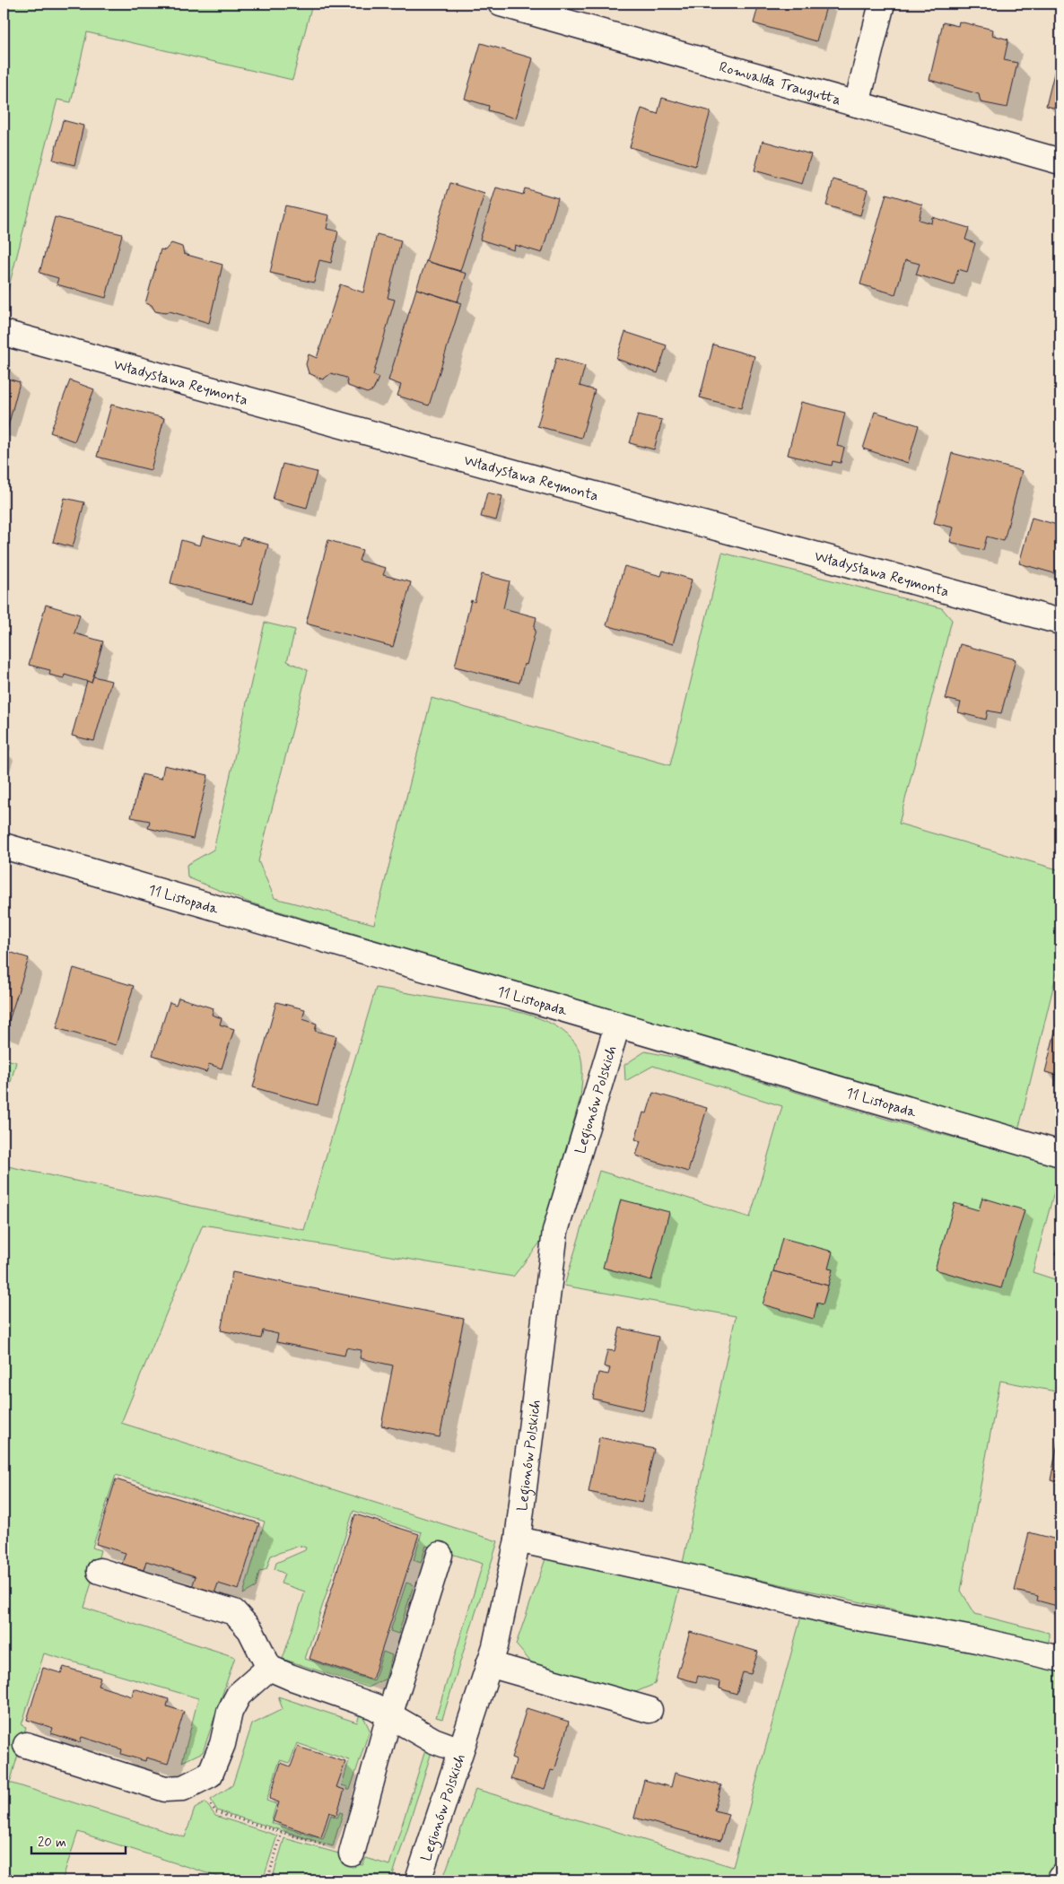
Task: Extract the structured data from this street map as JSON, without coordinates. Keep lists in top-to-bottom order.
{
  "streets": {
    "street": [
      "Romualda Traugutta",
      "Władysława Reymonta",
      "11 Listopada",
      "Legionów Polskich"
    ]
  },
  "crossings": [
    ["11 Listopada", "Legionów Polskich"]
  ],
  "scale_bar": "20 m"
}
